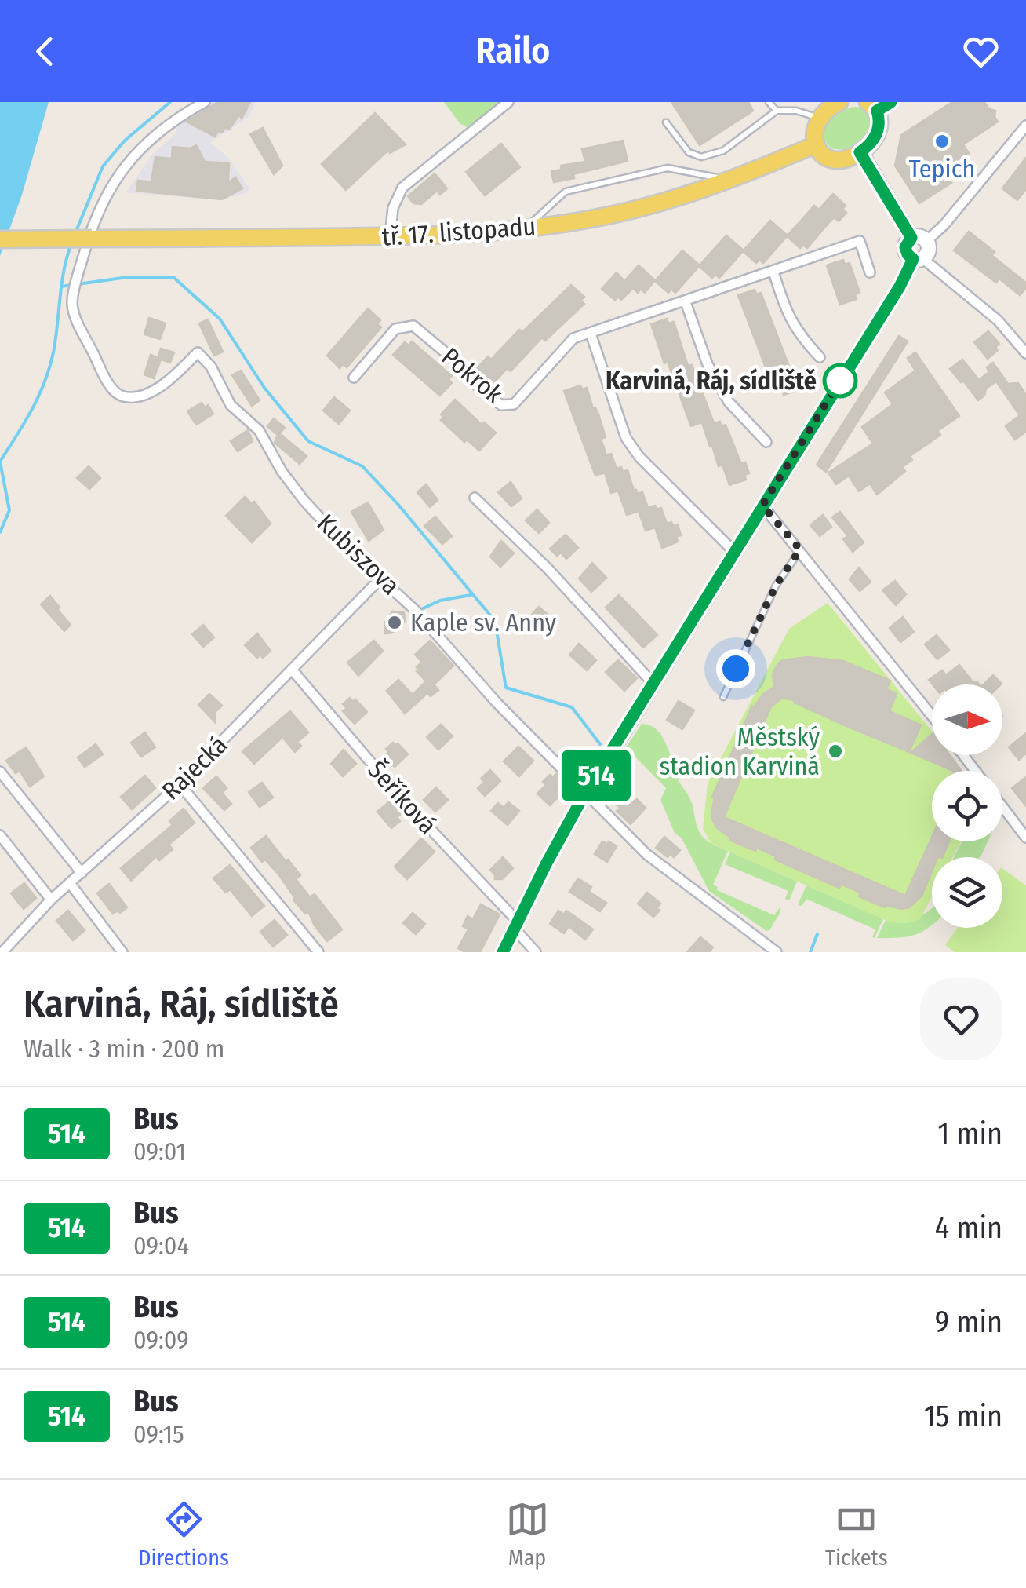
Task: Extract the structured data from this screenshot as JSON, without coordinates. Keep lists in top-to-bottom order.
{
  "streets": {
    "main road": ["tř. 17. listopadu"],
    "street": [
      "Pokrok",
      "Kubiszova",
      "Rajecká",
      "Šeříková"
    ]
  },
  "crossings": [
    ["Kubiszova", "Rajecká"],
    ["Rajecká", "Šeříková"]
  ],
  "places": [
    "Tepich",
    "Karviná, Ráj, sídliště",
    "Kaple sv. Anny",
    "Městský stadion Karviná"
  ],
  "lines": ["bus line 514"],
  "north": "right",
  "page": {
    "header": "Railo",
    "on_map": "514",
    "heading": ["Karviná, Ráj, sídliště", "Walk · 3 min · 200 m"],
    "list": [
      {
        "mark": "514",
        "name": "Bus",
        "note": "09:01",
        "value": "1 min"
      },
      {
        "mark": "514",
        "name": "Bus",
        "note": "09:04",
        "value": "4 min"
      },
      {
        "mark": "514",
        "name": "Bus",
        "note": "09:09",
        "value": "9 min"
      },
      {
        "mark": "514",
        "name": "Bus",
        "note": "09:15",
        "value": "15 min"
      }
    ],
    "tabs": ["Directions", "Map", "Tickets"]
  }
}
